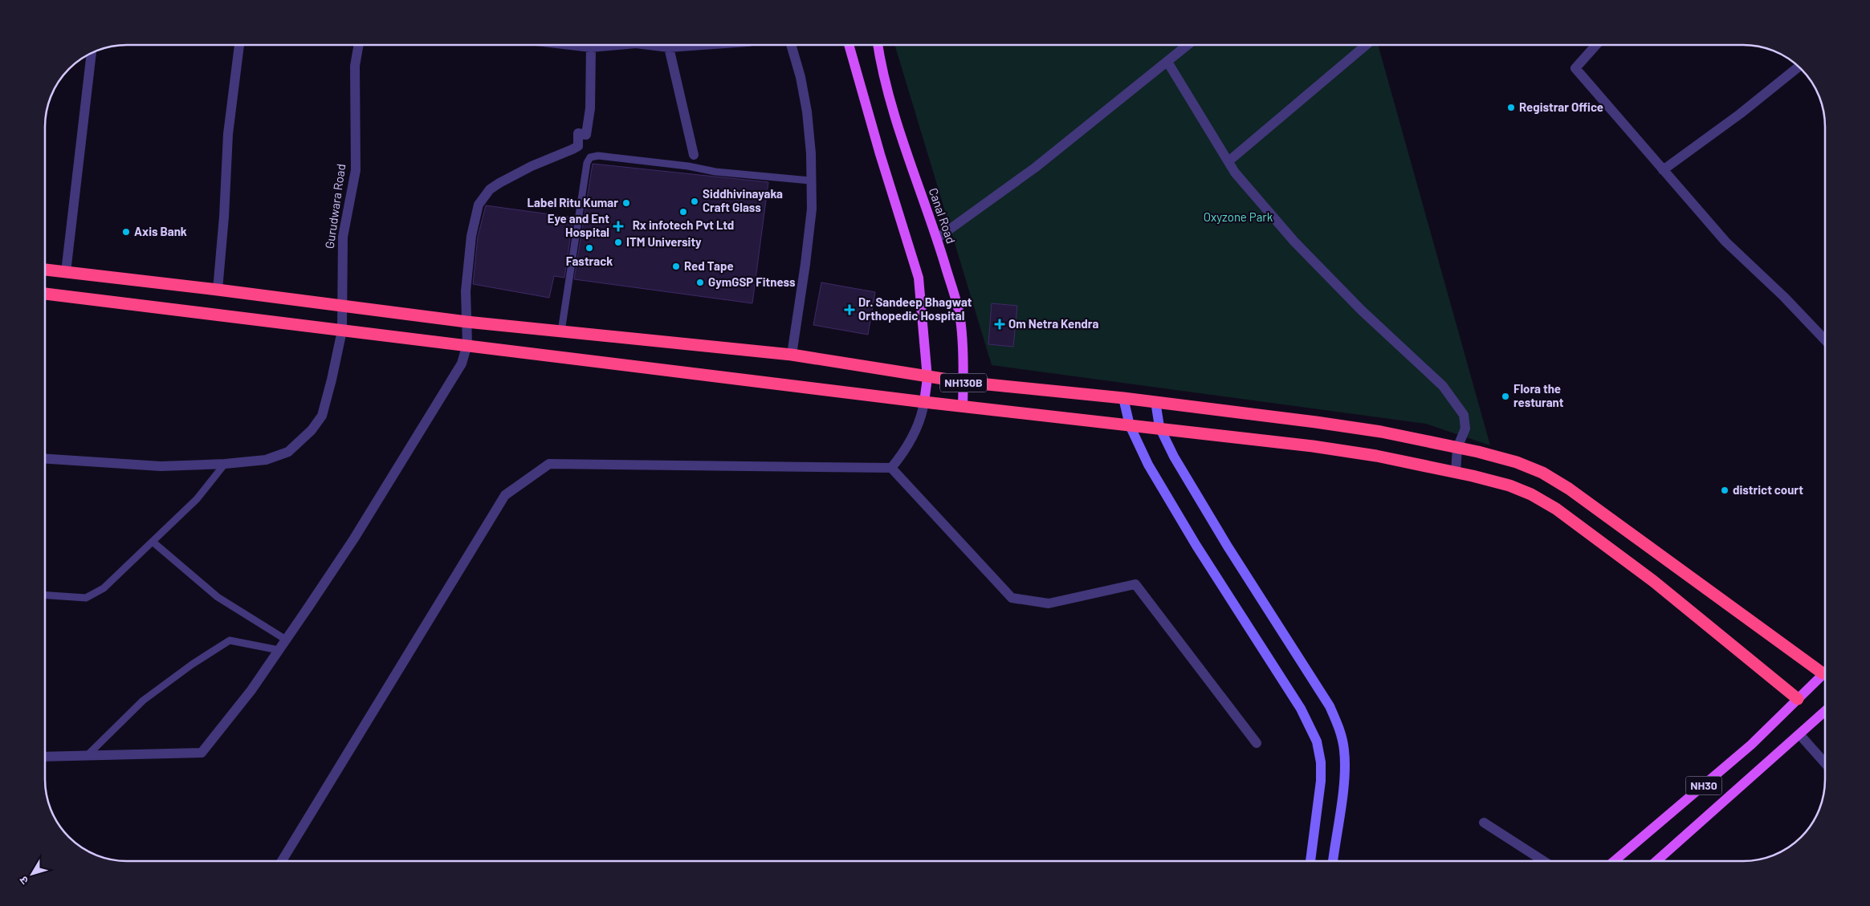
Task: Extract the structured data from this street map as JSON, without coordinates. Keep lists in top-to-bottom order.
{
  "streets": {
    "highway": ["NH130B"],
    "main road": ["Canal Road", "NH30"],
    "street": ["Gurudwara Road"]
  },
  "crossings": [
    ["Gurudwara Road", "NH130B"],
    ["Canal Road", "NH130B"],
    ["NH130B", "NH30"]
  ],
  "parks": ["Oxyzone Park"],
  "places": {
    "other": [
      "Registrar Office",
      "Siddhivinayaka Craft Glass",
      "Label Ritu Kumar",
      "Rx infotech Pvt Ltd",
      "Axis Bank",
      "ITM University",
      "Fastrack",
      "Red Tape",
      "GymGSP Fitness",
      "Flora the resturant",
      "district court"
    ],
    "health": ["Eye and Ent Hospital", "Dr. Sandeep Bhagwat Orthopedic Hospital", "Om Netra Kendra"]
  },
  "north": "bottom left"
}
